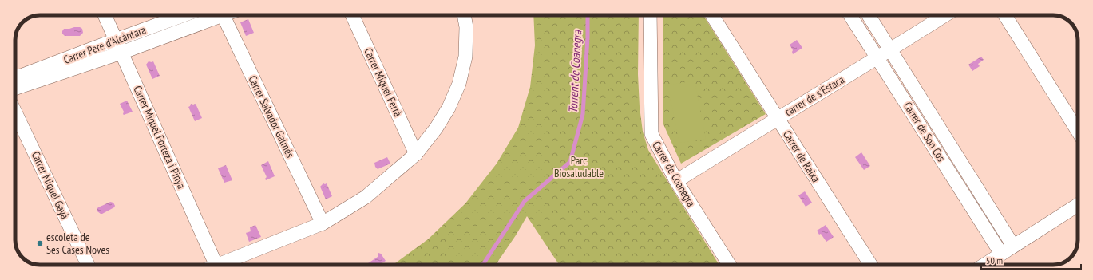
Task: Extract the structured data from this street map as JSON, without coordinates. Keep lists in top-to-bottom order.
{
  "streets": {
    "street": [
      "Carrer Pere d'Alcàntara",
      "Carrer Miquel Ferrà",
      "carrer de s'Estaca",
      "Carrer Salvador Galmés",
      "Carrer de Son Cos",
      "Carrer Miquel Forteza i Pinya",
      "Carrer de Raixa",
      "Carrer de Coanegra",
      "Carrer Miquel Gayà"
    ]
  },
  "crossings": [
    ["Carrer Pere d'Alcàntara", "Carrer Miquel Forteza i Pinya"],
    ["carrer de s'Estaca", "Carrer de Son Cos"],
    ["carrer de s'Estaca", "Carrer de Raixa"],
    ["carrer de s'Estaca", "Carrer de Coanegra"]
  ],
  "water": ["Torrent de Coanegra"],
  "parks": ["Parc Biosaludable"],
  "places": ["escoleta de Ses Cases Noves"],
  "scale_bar": "50 m"
}
